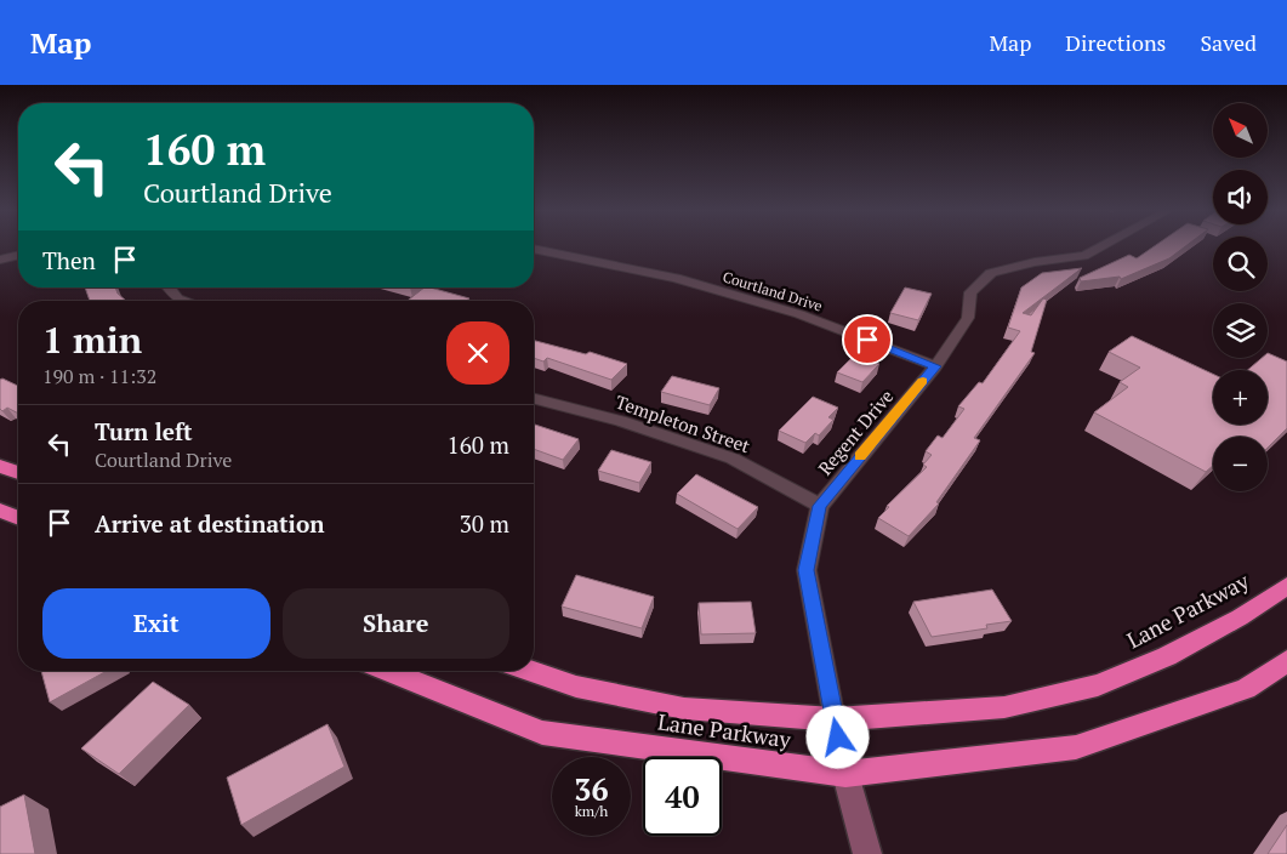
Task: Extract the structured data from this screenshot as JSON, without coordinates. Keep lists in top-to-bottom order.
{
  "streets": {
    "highway": ["Lane Parkway"],
    "street": ["Courtland Drive", "Templeton Street", "Regent Drive"]
  },
  "crossings": [
    ["Courtland Drive", "Regent Drive"],
    ["Templeton Street", "Regent Drive"],
    ["Regent Drive", "Lane Parkway"]
  ],
  "north": "top left",
  "page": {
    "header": "Map",
    "nav": ["Map", "Directions", "Saved"],
    "map_buttons": ["+", "−"],
    "turn": ["160 m", "Courtland Drive"],
    "then": "Then",
    "heading": ["1 min", "190 m · 11:32"],
    "list": [
      {
        "name": "Turn left",
        "note": "Courtland Drive",
        "value": "160 m"
      },
      {
        "name": "Arrive at destination",
        "value": "30 m"
      }
    ],
    "buttons": ["Exit", "Share"],
    "speed": "36 km/h",
    "limit": "40"
  }
}
